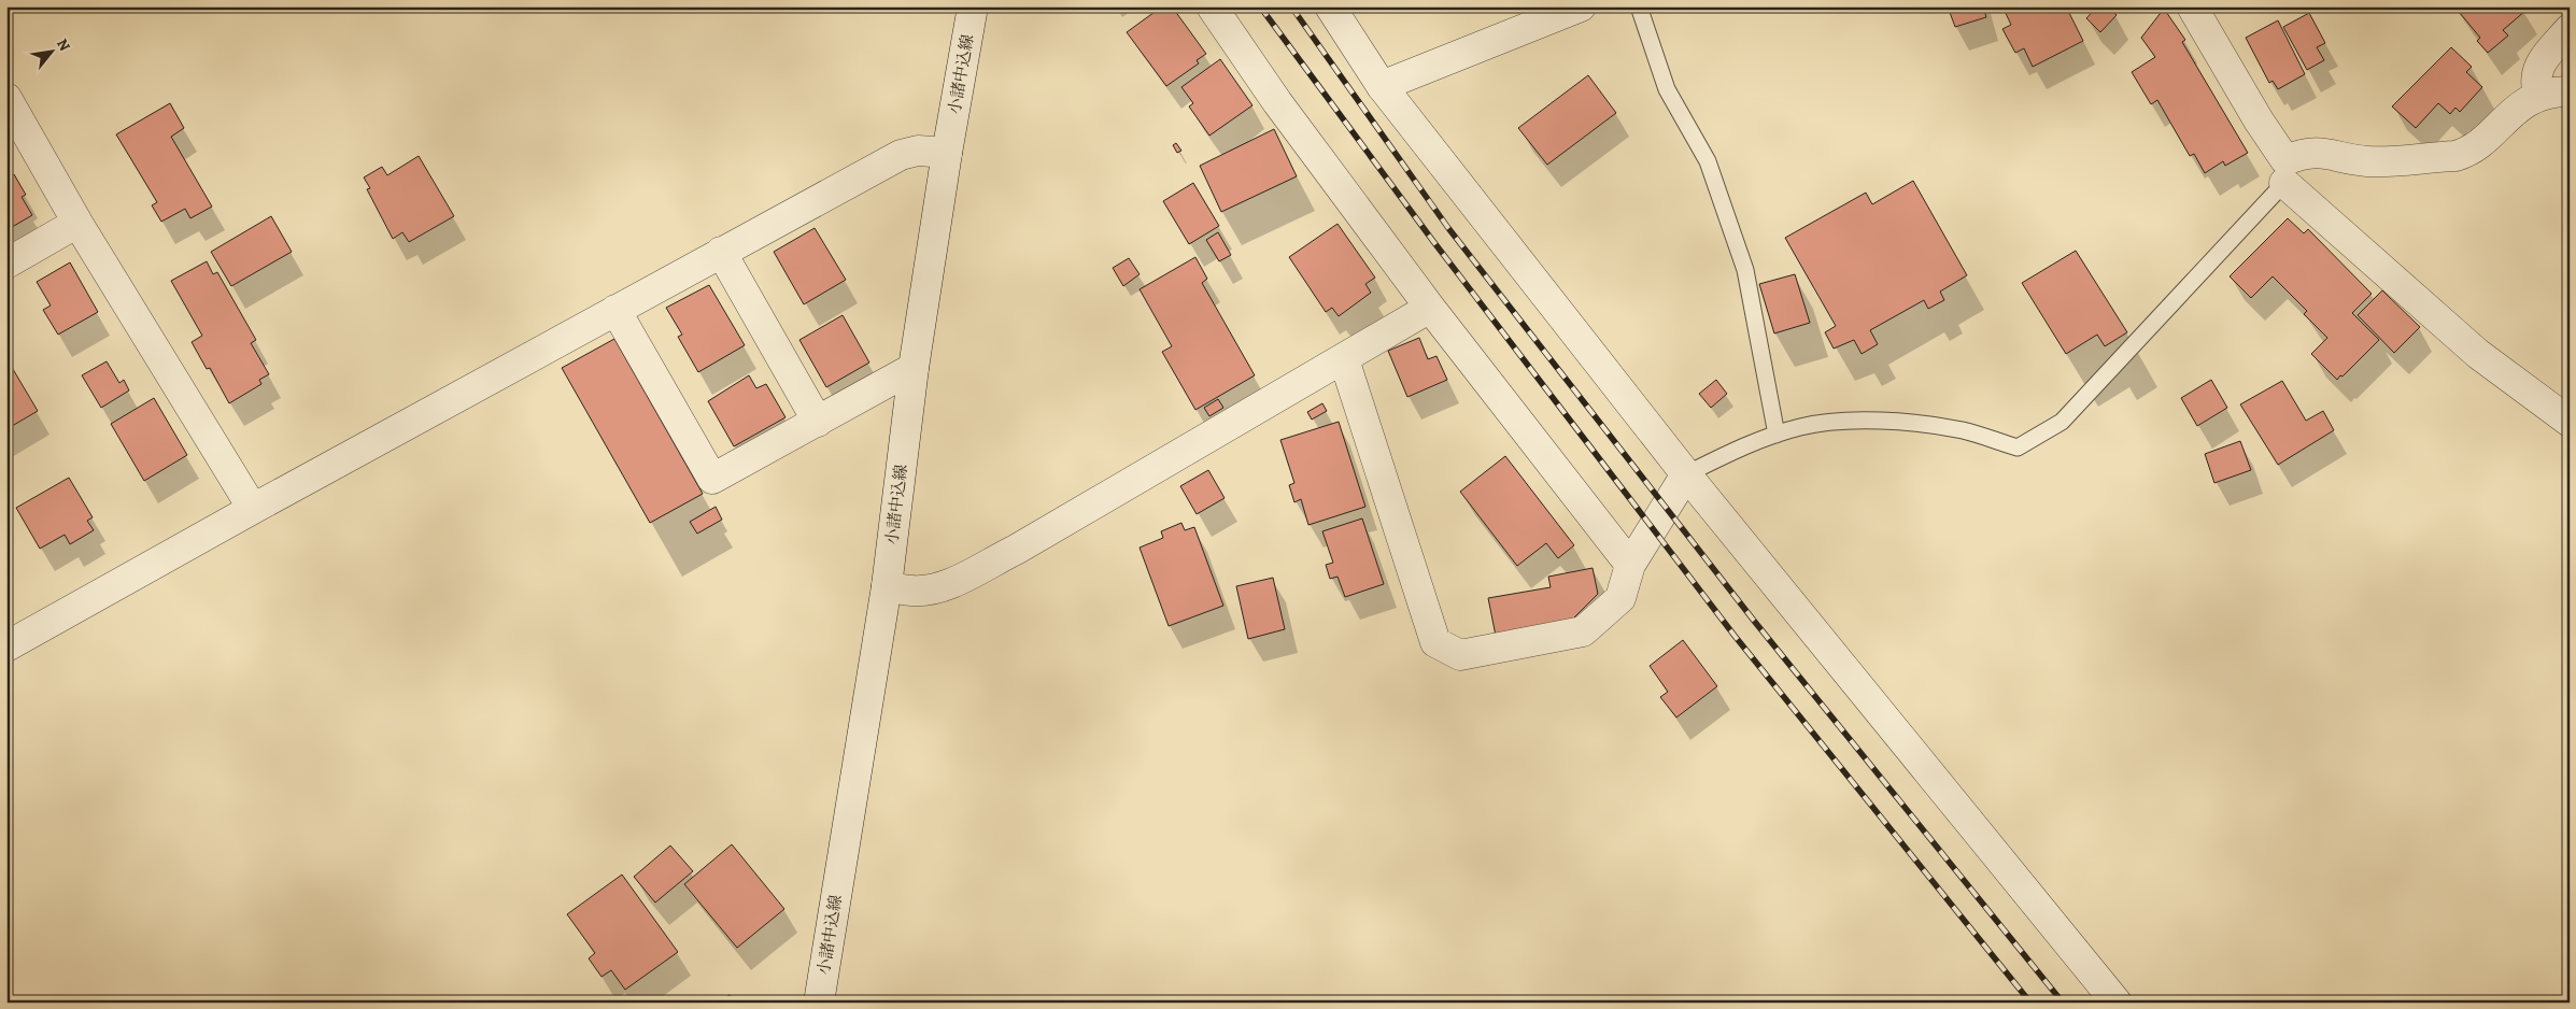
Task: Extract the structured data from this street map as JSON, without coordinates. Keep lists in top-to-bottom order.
{
  "streets": {
    "street": ["小諸中込線"]
  },
  "north": "top right"
}
